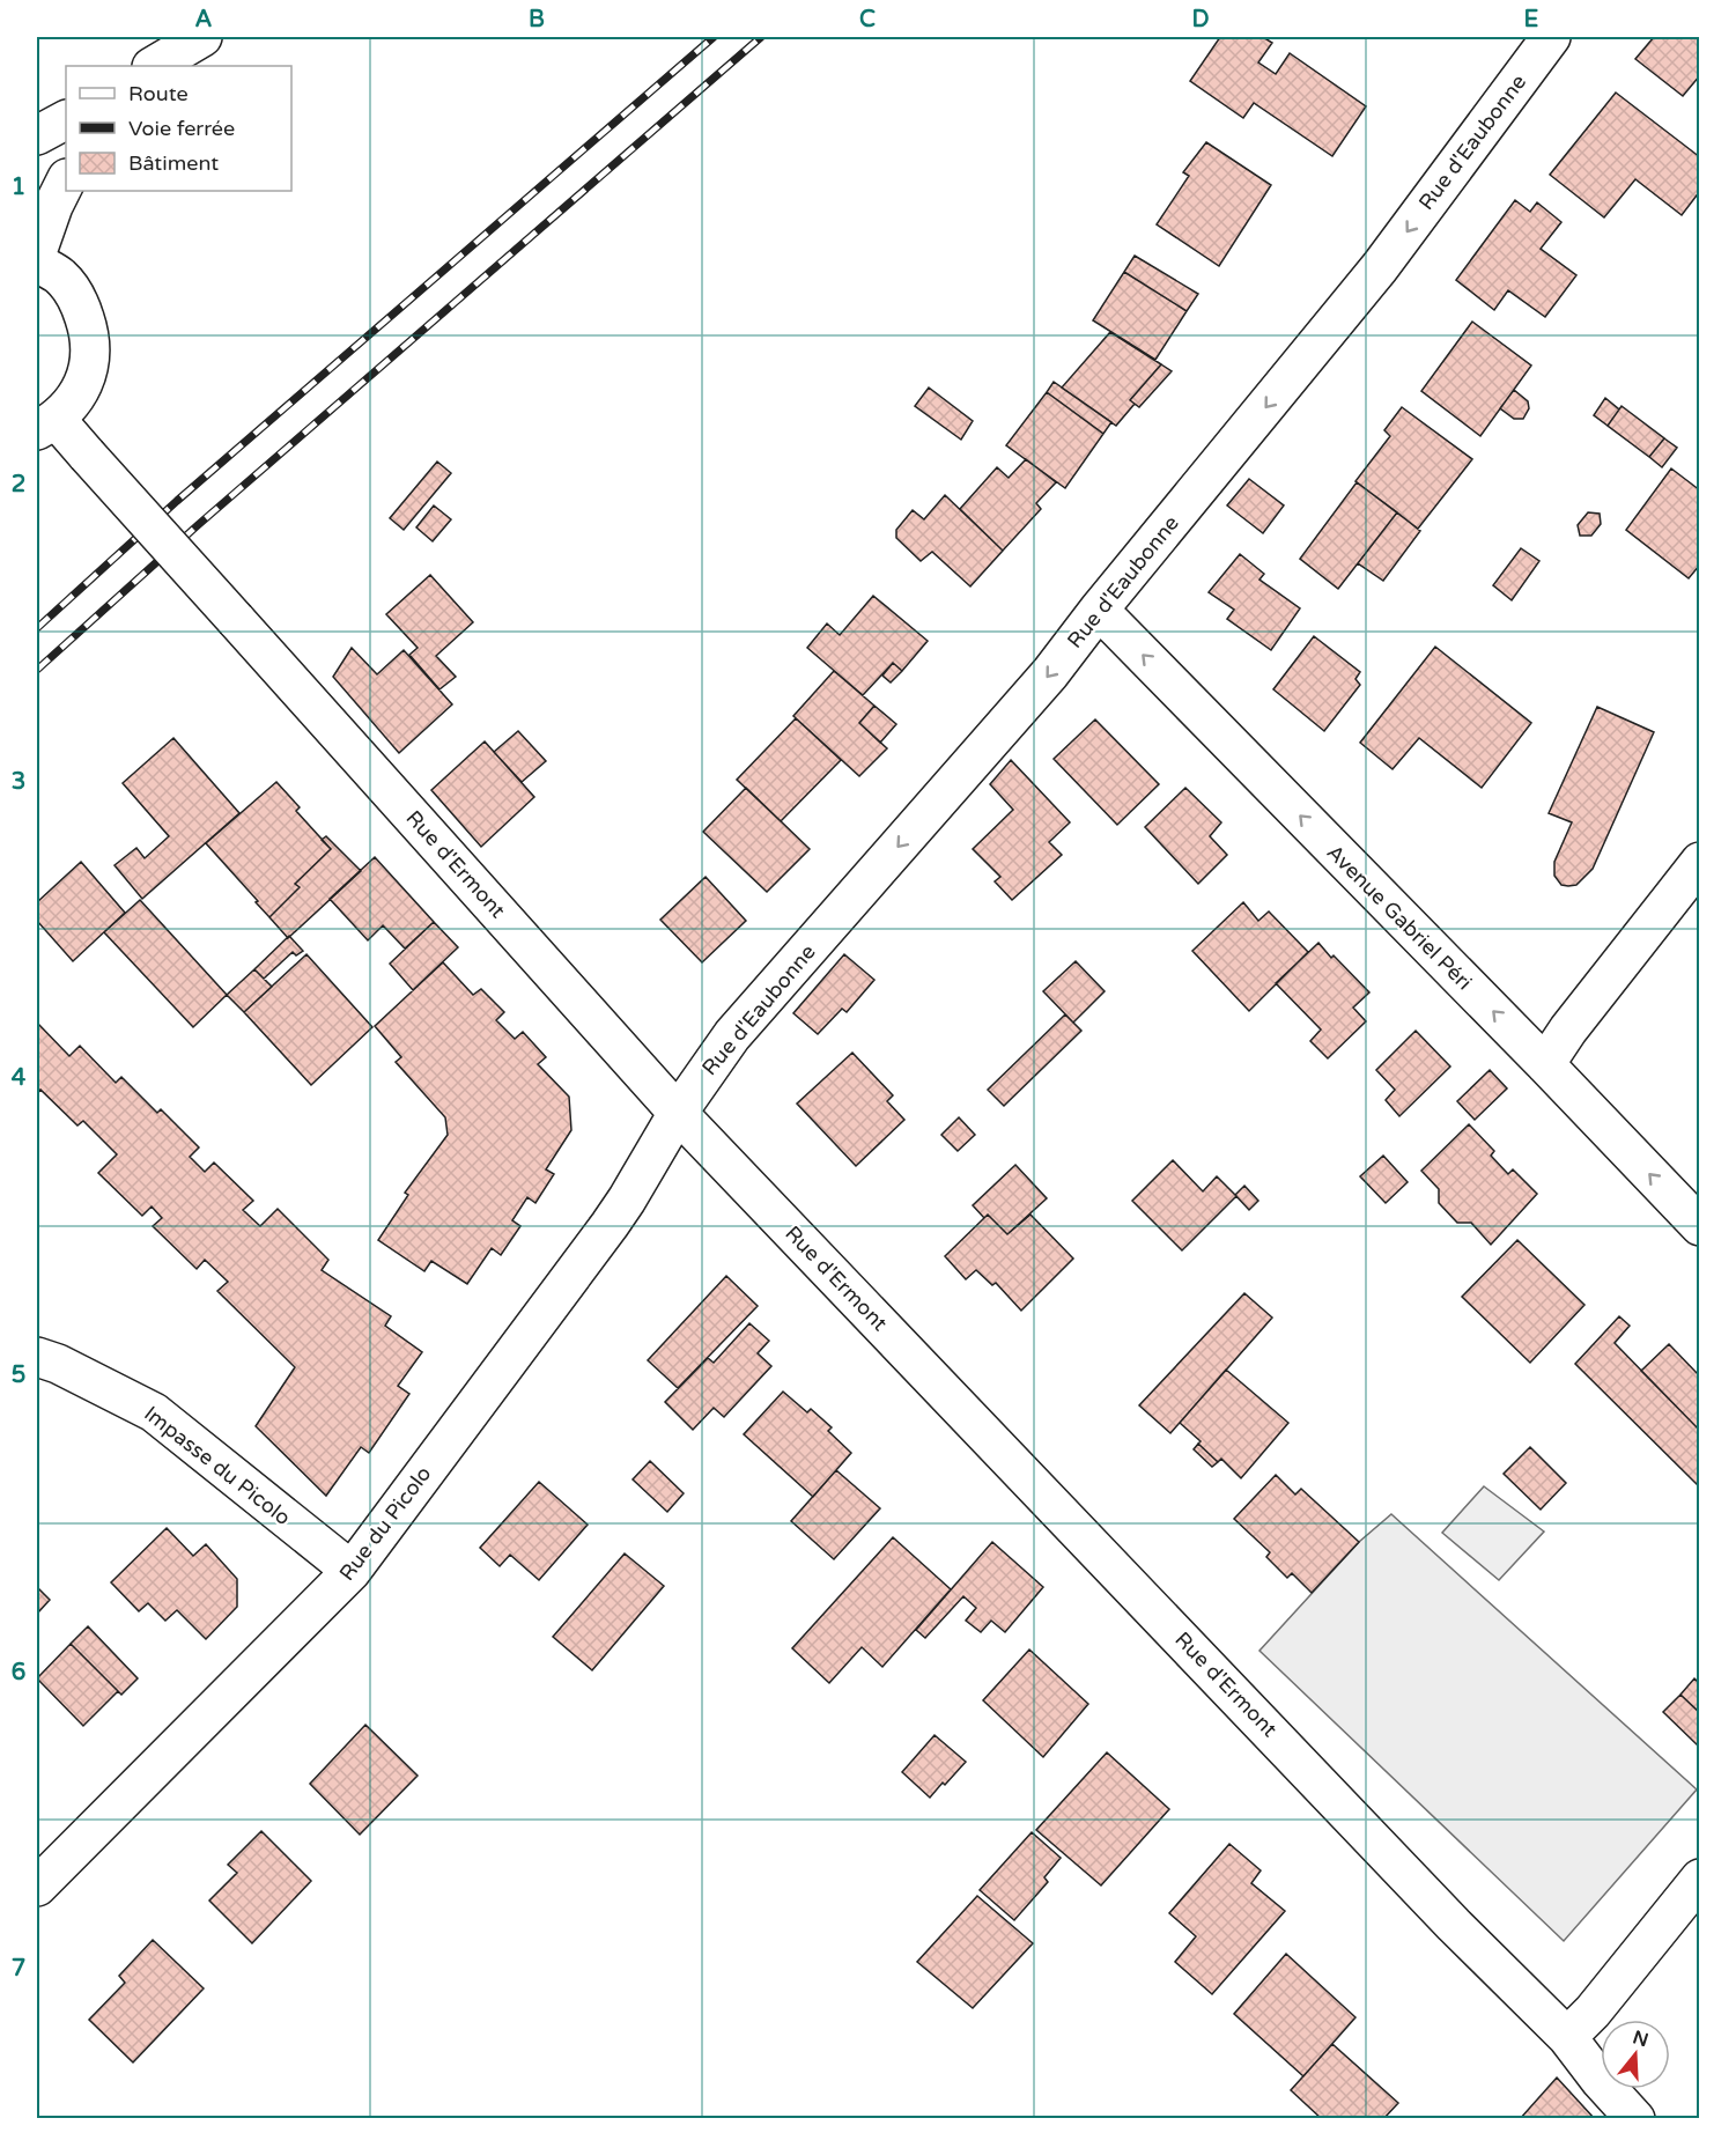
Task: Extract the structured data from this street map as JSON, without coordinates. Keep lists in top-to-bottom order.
{
  "streets": {
    "street": [
      "Rue d'Eaubonne",
      "Rue d'Ermont",
      "Avenue Gabriel Péri",
      "Impasse du Picolo",
      "Rue du Picolo"
    ]
  },
  "crossings": [
    ["Rue d'Eaubonne", "Rue d'Ermont"],
    ["Rue d'Eaubonne", "Avenue Gabriel Péri"],
    ["Rue d'Eaubonne", "Rue du Picolo"],
    ["Rue d'Ermont", "Rue du Picolo"],
    ["Impasse du Picolo", "Rue du Picolo"]
  ],
  "one_way": ["Rue d'Eaubonne", "Avenue Gabriel Péri"],
  "legend": ["Route", "Voie ferrée", "Bâtiment"],
  "north": "top",
  "grid": {
    "columns": [
      "A",
      "B",
      "C",
      "D",
      "E"
    ],
    "rows": [
      "1",
      "2",
      "3",
      "4",
      "5",
      "6",
      "7"
    ]
  }
}
